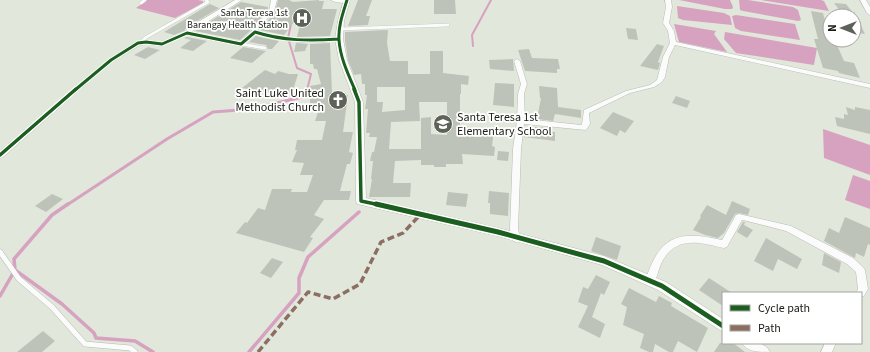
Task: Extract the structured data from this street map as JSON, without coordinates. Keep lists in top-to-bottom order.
{
  "places": {
    "hospital": ["Santa Teresa 1st Barangay Health Station"],
    "church": ["Saint Luke United Methodist Church"],
    "school or university": ["Santa Teresa 1st Elementary School"]
  },
  "legend": ["Cycle path", "Path"],
  "north": "left"
}
